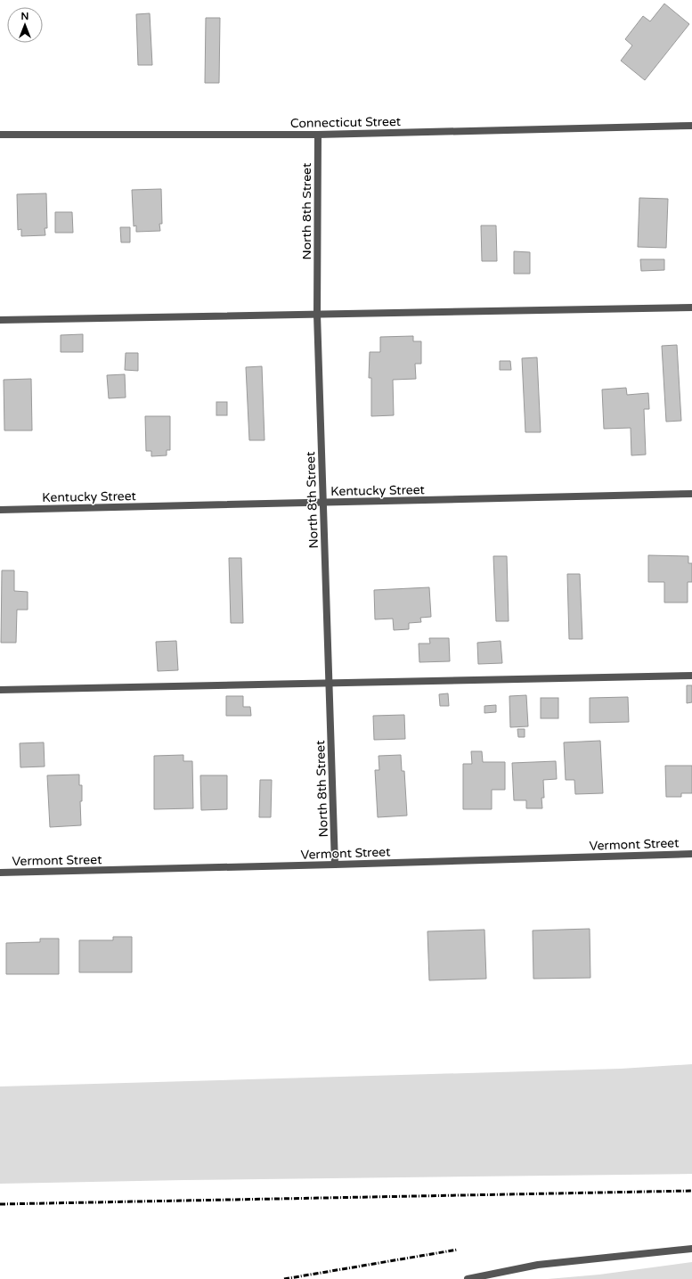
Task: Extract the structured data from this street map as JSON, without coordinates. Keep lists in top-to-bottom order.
{
  "streets": {
    "street": [
      "Connecticut Street",
      "North 8th Street",
      "Kentucky Street",
      "Vermont Street"
    ]
  },
  "crossings": [
    ["Connecticut Street", "North 8th Street"],
    ["North 8th Street", "Kentucky Street"],
    ["North 8th Street", "Vermont Street"]
  ],
  "north": "top"
}
